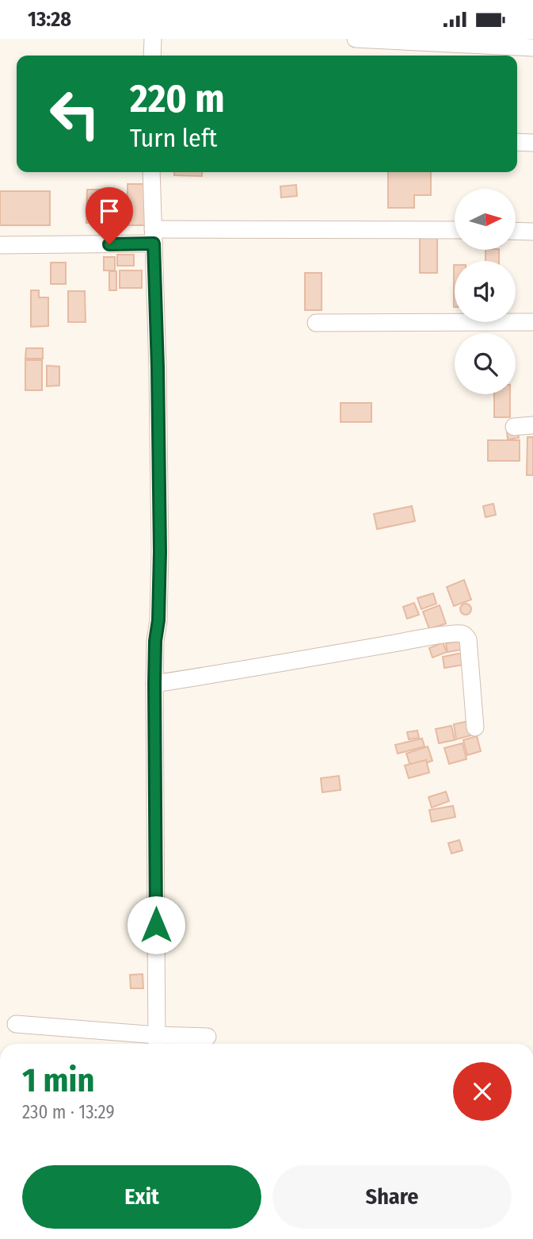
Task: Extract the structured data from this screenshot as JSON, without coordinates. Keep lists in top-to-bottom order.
{
  "north": "right",
  "page": {
    "status": "13:28",
    "turn": ["220 m", "Turn left"],
    "heading": ["1 min", "230 m · 13:29"],
    "buttons": ["Exit", "Share"]
  }
}
